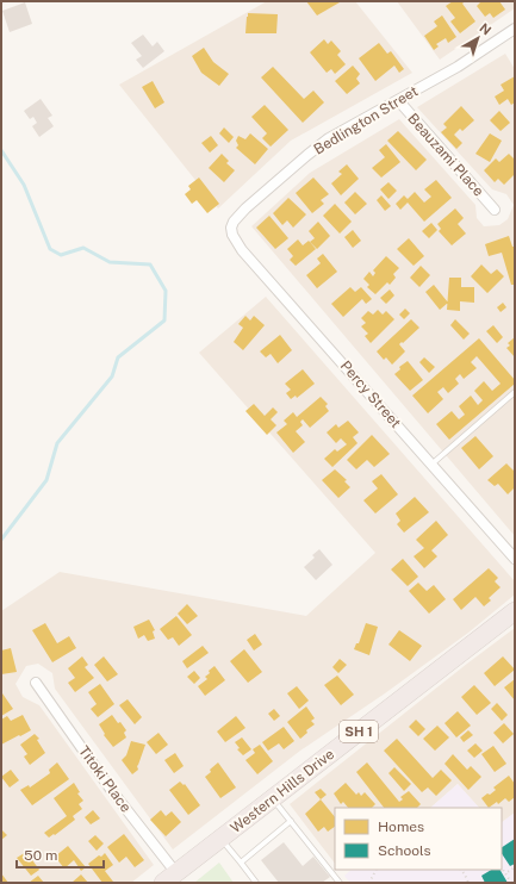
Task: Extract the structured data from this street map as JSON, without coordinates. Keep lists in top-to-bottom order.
{
  "streets": {
    "highway": ["SH 1", "Western Hills Drive"],
    "street": [
      "Bedlington Street",
      "Beauzami Place",
      "Percy Street",
      "Titoki Place"
    ]
  },
  "crossings": [
    ["Bedlington Street", "Beauzami Place"],
    ["Bedlington Street", "Percy Street"],
    ["Titoki Place", "Western Hills Drive"]
  ],
  "legend": ["Homes", "Schools"],
  "scale_bar": "50 m",
  "north": "top right"
}
